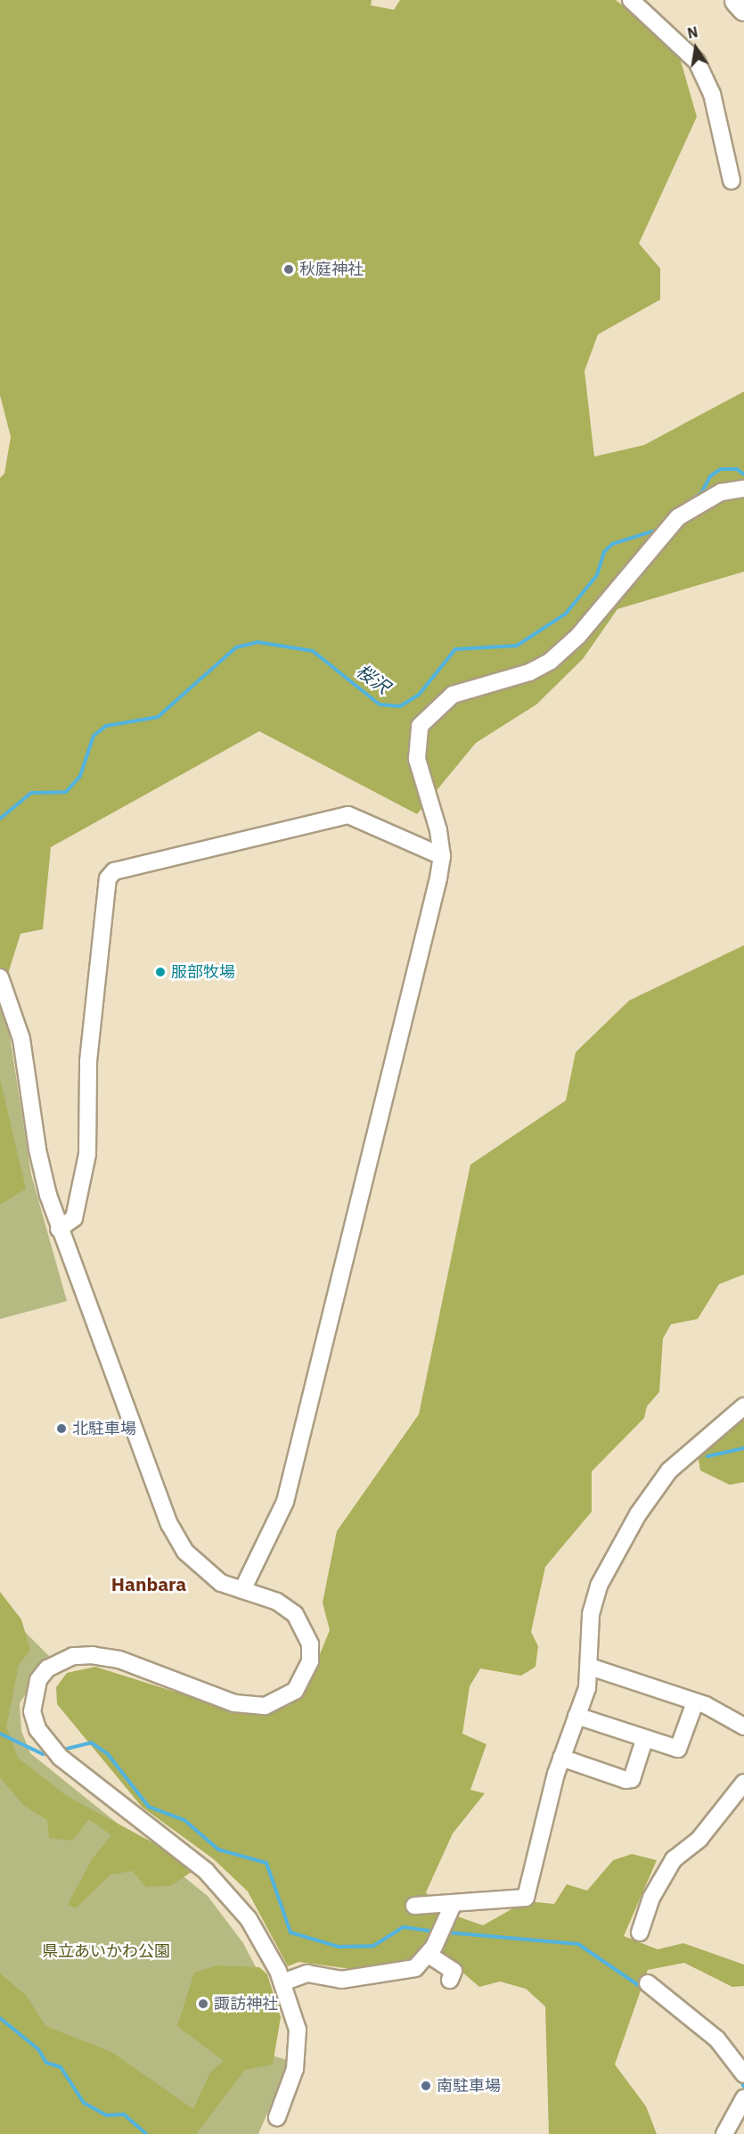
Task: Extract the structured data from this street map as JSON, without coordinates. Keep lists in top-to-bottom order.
{
  "districts": ["Hanbara"],
  "water": ["桜沢"],
  "parks": ["県立あいかわ公園"],
  "places": [
    "秋庭神社",
    "服部牧場",
    "北駐車場",
    "諏訪神社",
    "南駐車場"
  ],
  "north": "top"
}
